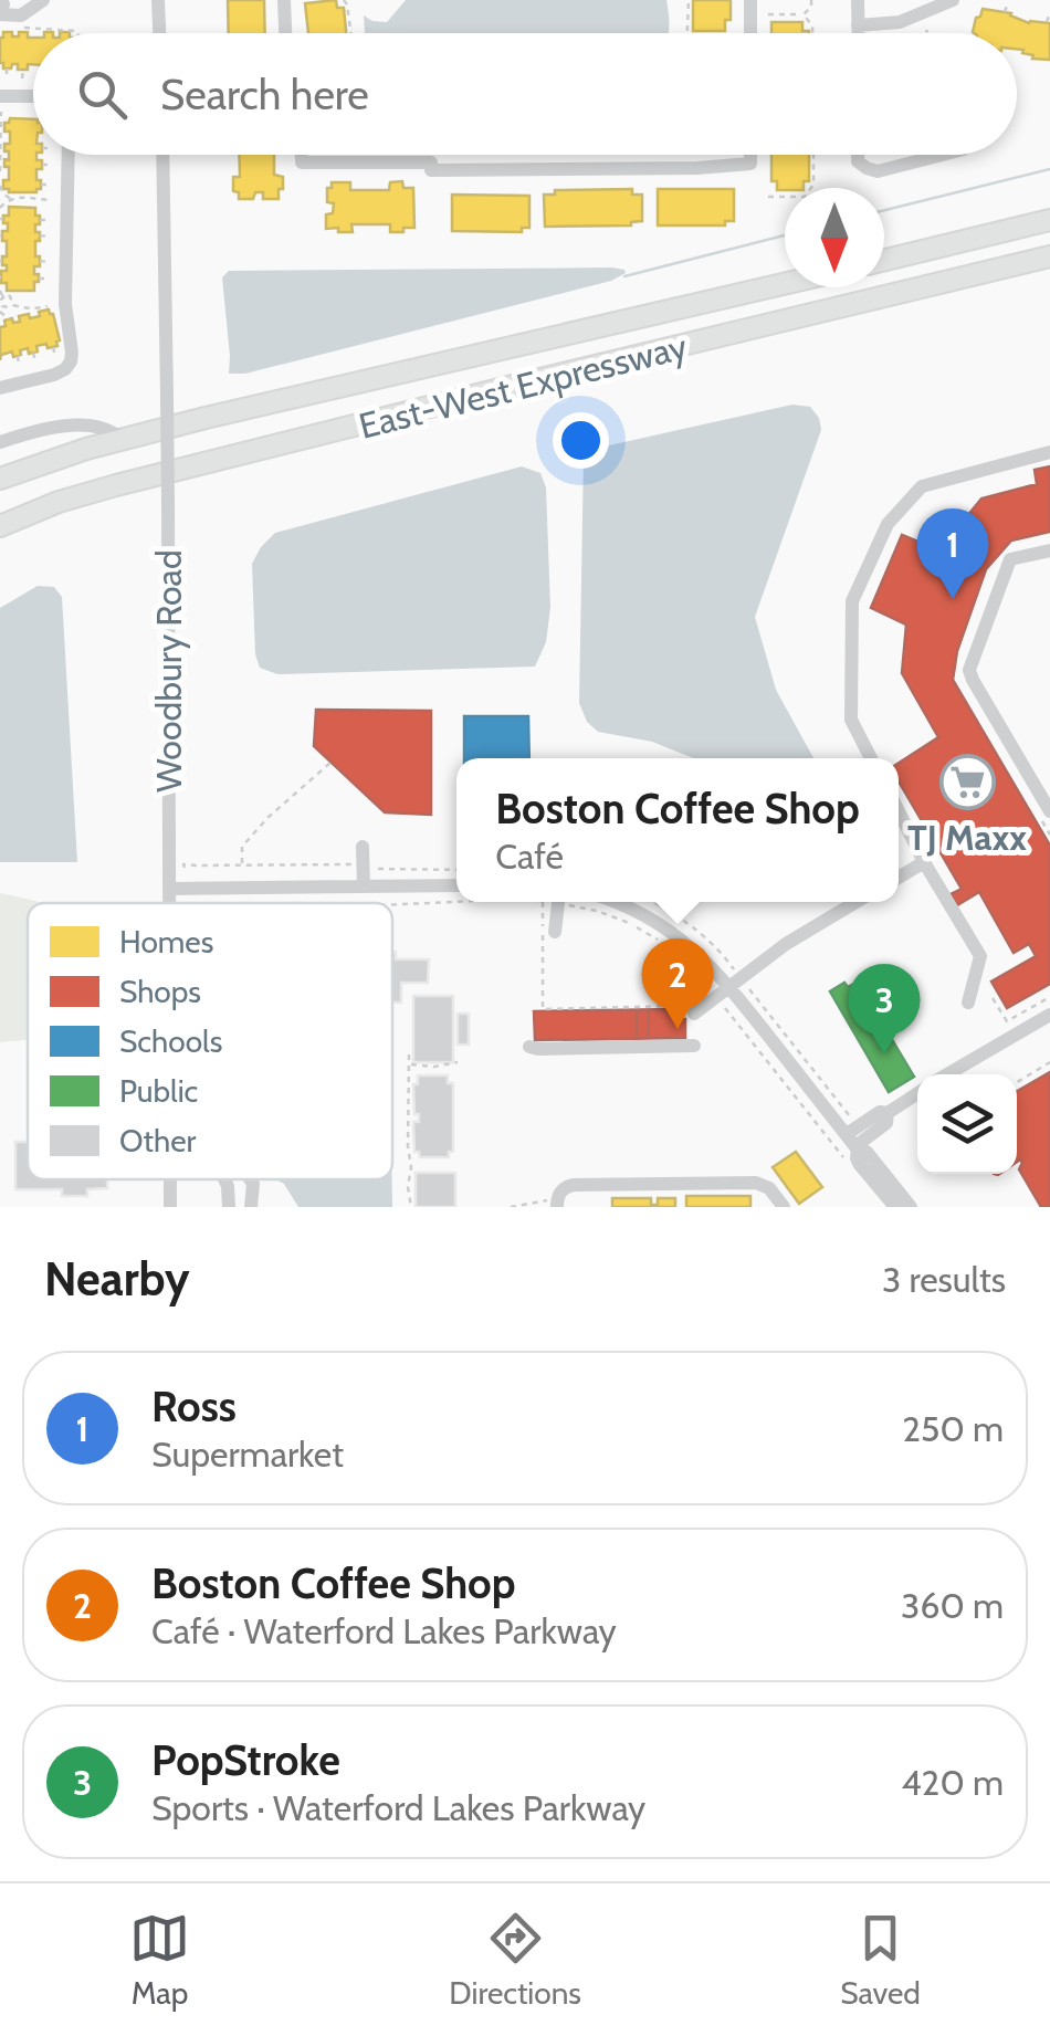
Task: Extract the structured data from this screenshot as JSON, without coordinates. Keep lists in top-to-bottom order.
{
  "streets": {
    "highway": ["East-West Expressway"],
    "street": ["Woodbury Road"]
  },
  "places": {
    "supermarket": ["TJ Maxx"]
  },
  "legend": [
    "Homes",
    "Shops",
    "Schools",
    "Public",
    "Other"
  ],
  "north": "bottom",
  "page": {
    "search": "Search here",
    "pins": ["1", "2", "3"],
    "popup": ["Boston Coffee Shop", "Café"],
    "heading": ["Nearby", "3 results"],
    "list": [
      {
        "mark": "1",
        "name": "Ross",
        "note": "Supermarket",
        "value": "250 m"
      },
      {
        "mark": "2",
        "name": "Boston Coffee Shop",
        "note": "Café · Waterford Lakes Parkway",
        "value": "360 m"
      },
      {
        "mark": "3",
        "name": "PopStroke",
        "note": "Sports · Waterford Lakes Parkway",
        "value": "420 m"
      }
    ],
    "nav": ["Map", "Directions", "Saved"]
  }
}
